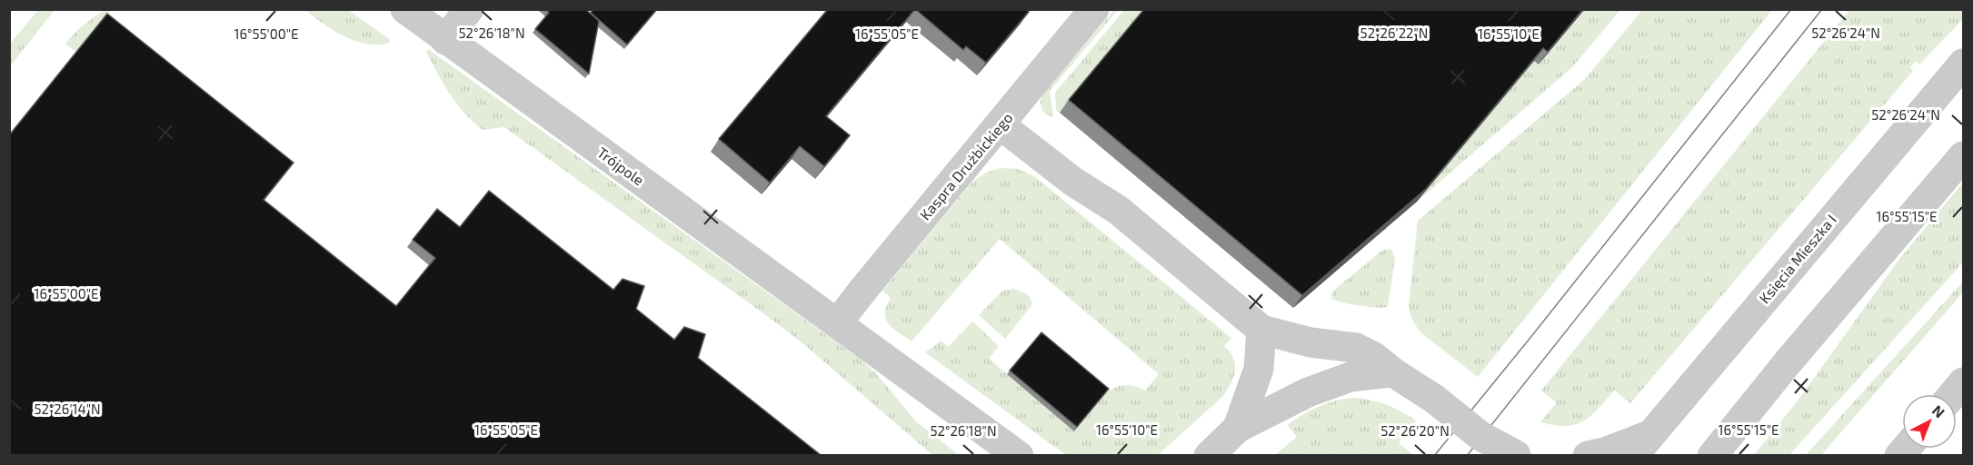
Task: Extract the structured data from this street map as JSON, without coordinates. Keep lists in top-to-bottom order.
{
  "streets": {
    "street": ["Trójpole", "Kaspra Drużbickiego", "Księcia Mieszka I"]
  },
  "crossings": [
    ["Trójpole", "Kaspra Drużbickiego"]
  ],
  "north": "top right",
  "coordinates": [
    "52°26'18\"N",
    "52°26'22\"N",
    "52°26'24\"N",
    "16°55'10\"E",
    "16°55'00\"E",
    "16°55'05\"E",
    "16°55'15\"E",
    "52°26'14\"N",
    "52°26'20\"N"
  ]
}
